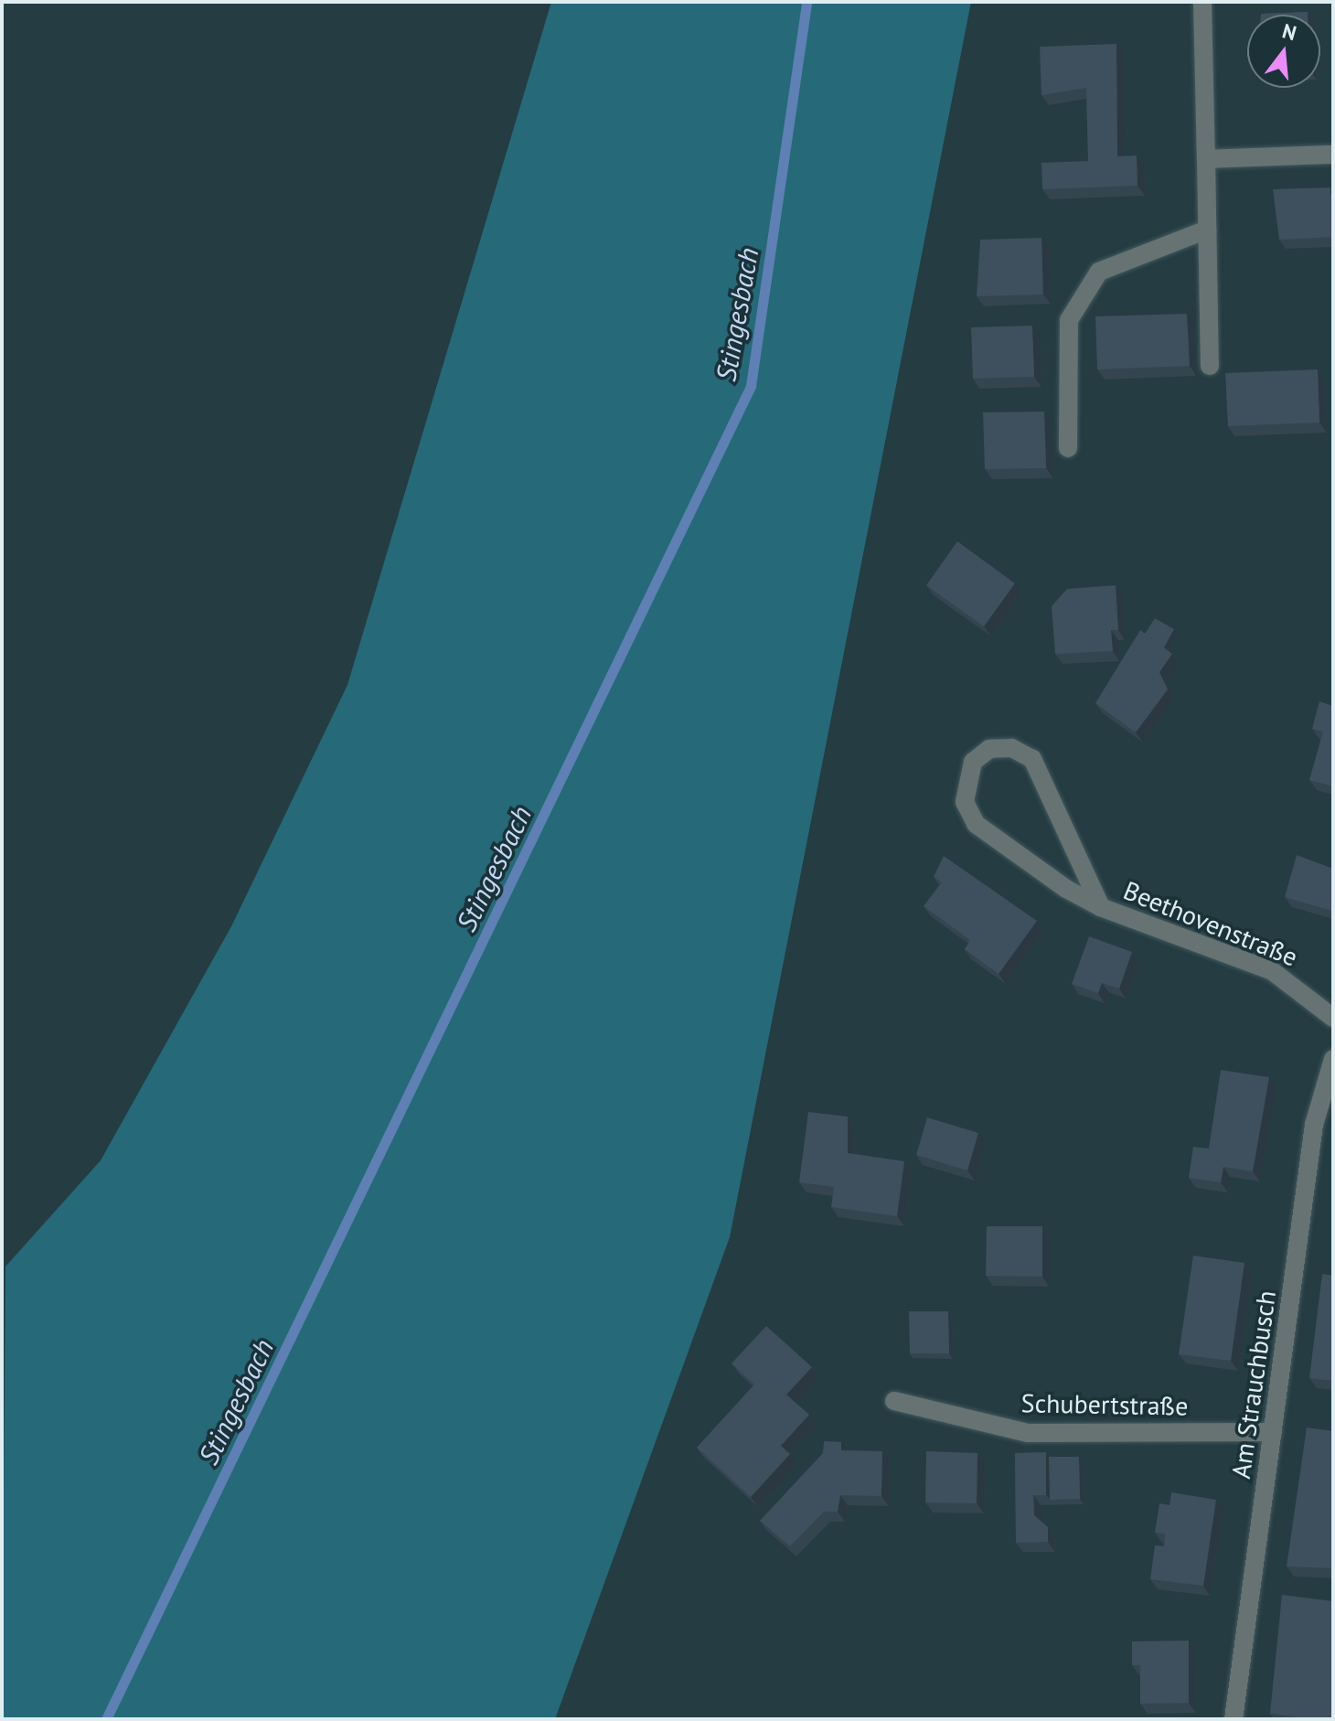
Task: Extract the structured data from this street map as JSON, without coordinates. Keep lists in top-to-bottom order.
{
  "streets": {
    "street": ["Beethovenstraße", "Am Strauchbusch", "Schubertstraße"]
  },
  "crossings": [
    ["Am Strauchbusch", "Schubertstraße"]
  ],
  "water": ["Stingesbach"],
  "north": "top"
}
